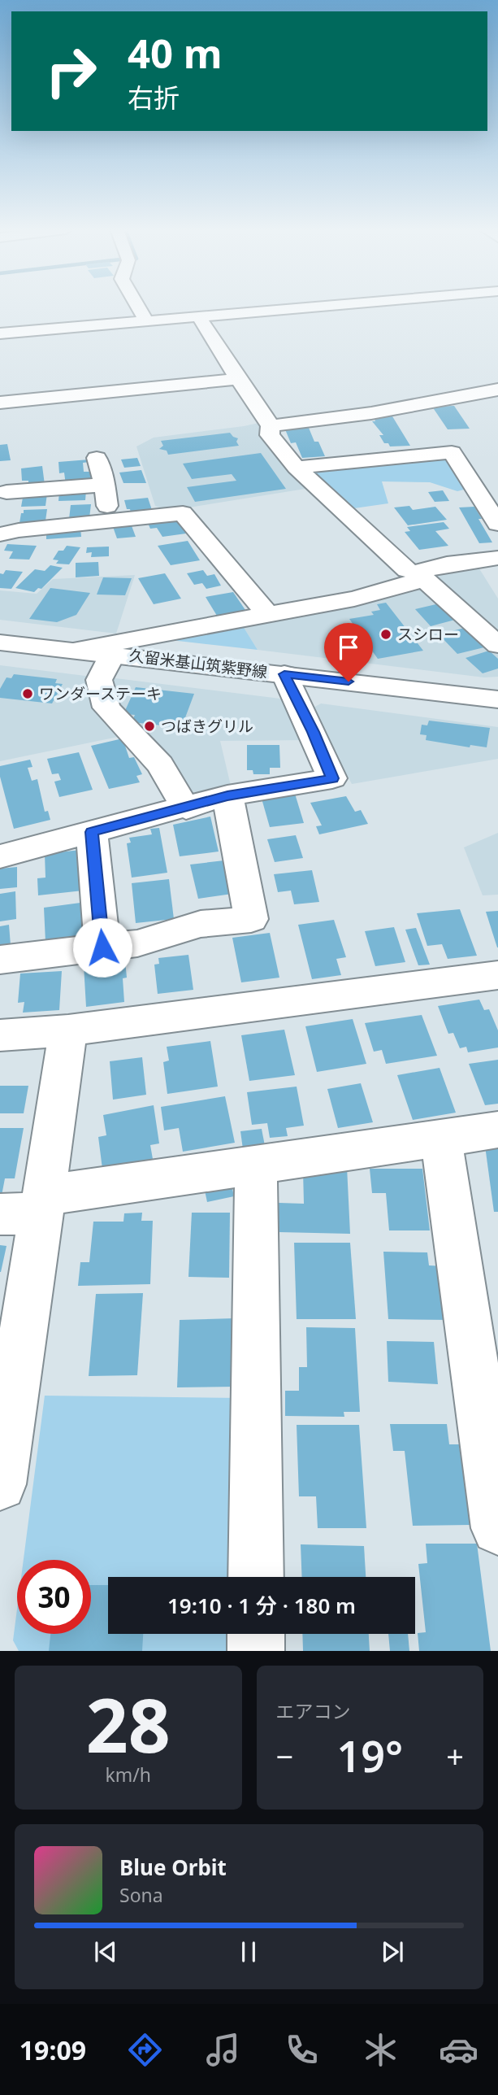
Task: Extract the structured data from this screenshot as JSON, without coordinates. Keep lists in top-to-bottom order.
{
  "streets": {
    "street": ["久留米基山筑紫野線"]
  },
  "places": ["スシロー", "ワンダーステーキ", "つばきグリル"],
  "page": {
    "turn": ["40 m", "右折"],
    "limit": "30",
    "trip": "19:10 · 1 分 · 180 m",
    "tile": [
      ["28", "km/h"],
      "エアコン"
    ],
    "heat": ["−", "19°", "+"],
    "song": ["Blue Orbit", "Sona"],
    "tabs": "19:09"
  }
}
